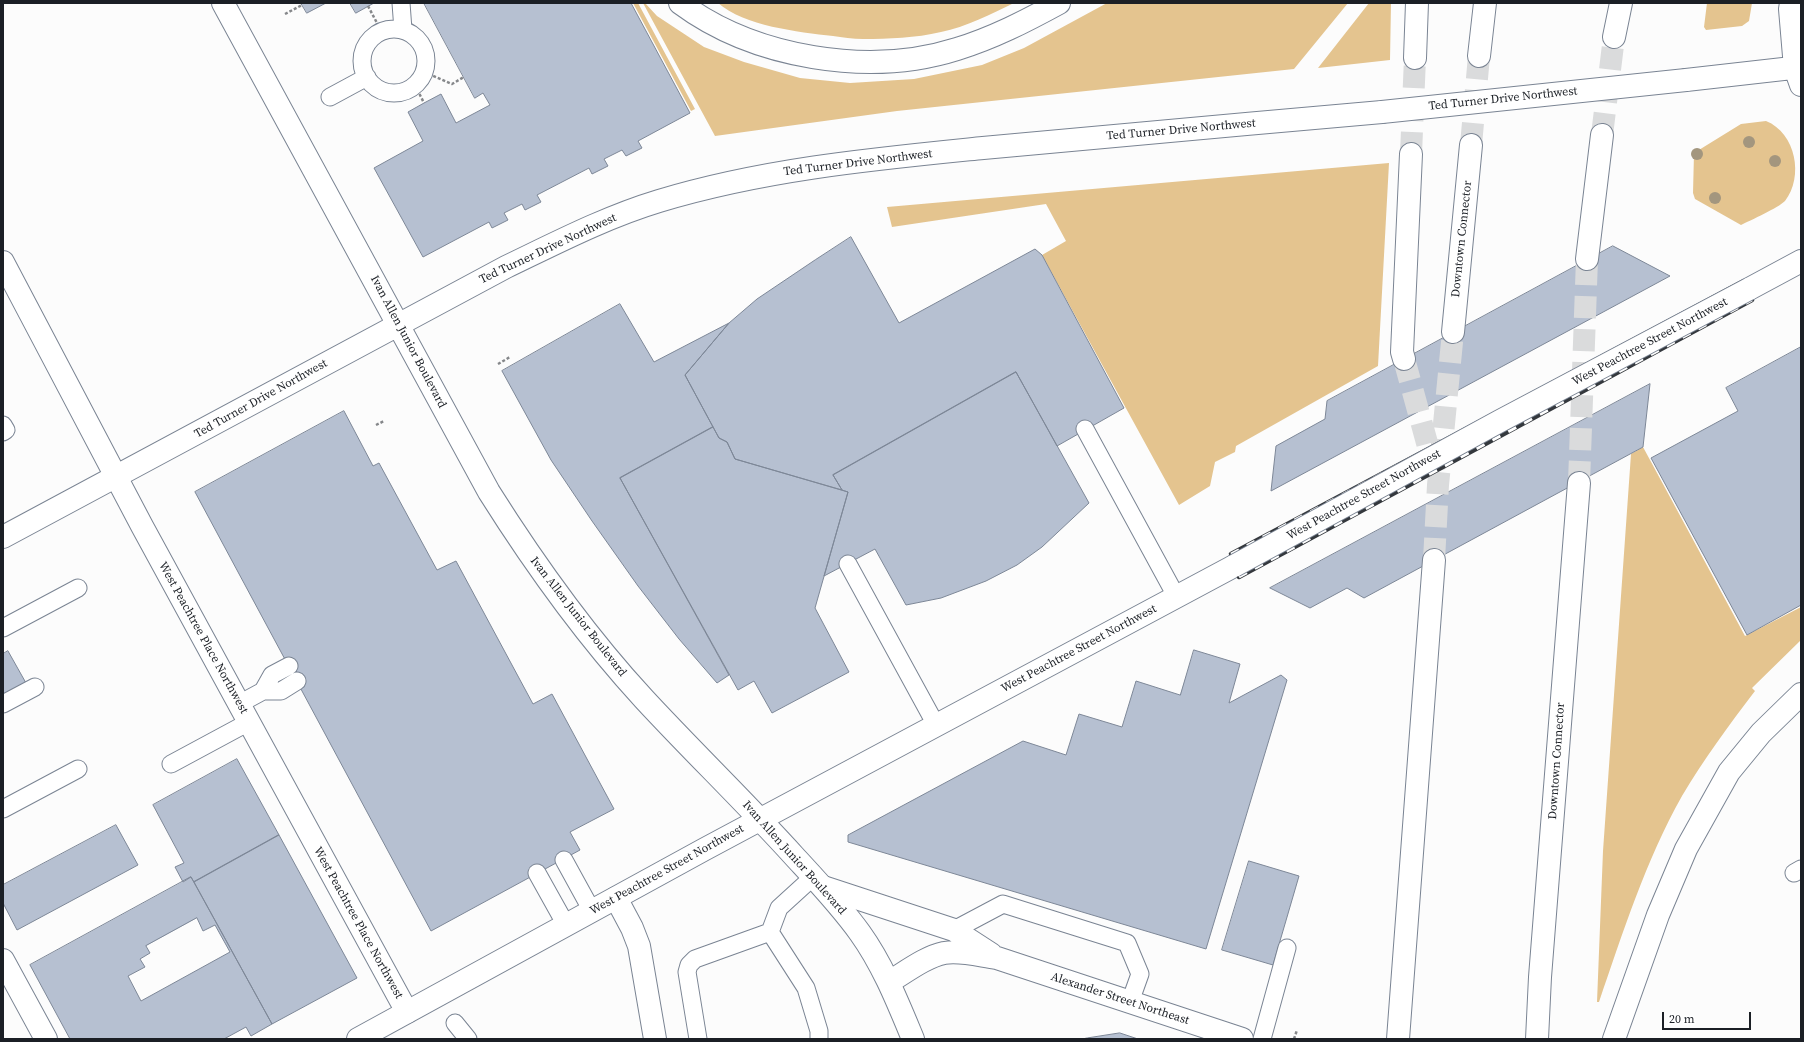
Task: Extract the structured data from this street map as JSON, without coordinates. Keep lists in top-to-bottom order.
{
  "streets": {
    "main road": [
      "Ted Turner Drive Northwest",
      "Downtown Connector",
      "Ivan Allen Junior Boulevard",
      "West Peachtree Street Northwest",
      "West Peachtree Place Northwest",
      "Alexander Street Northeast"
    ]
  },
  "crossings": [
    ["Ted Turner Drive Northwest", "Ivan Allen Junior Boulevard"],
    ["Ted Turner Drive Northwest", "West Peachtree Place Northwest"],
    ["Ivan Allen Junior Boulevard", "West Peachtree Street Northwest"],
    ["Ivan Allen Junior Boulevard", "Alexander Street Northeast"],
    ["West Peachtree Street Northwest", "West Peachtree Place Northwest"]
  ],
  "scale_bar": "20 m"
}
